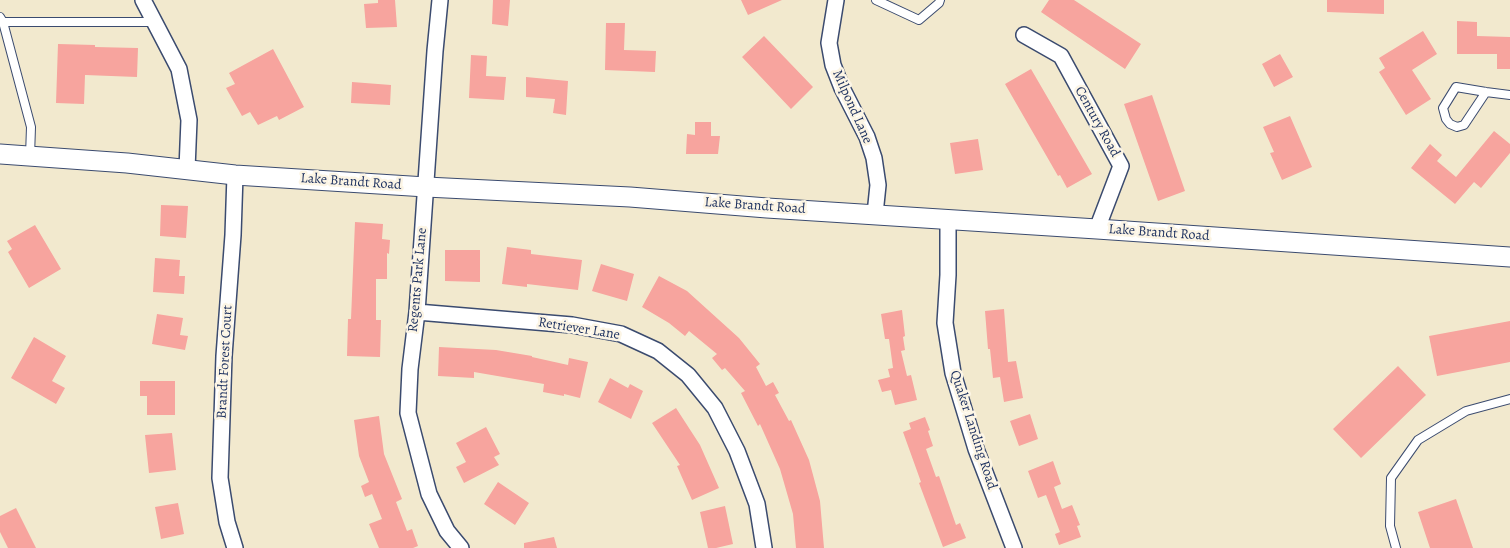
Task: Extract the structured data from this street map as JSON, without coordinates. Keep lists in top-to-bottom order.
{
  "streets": {
    "street": [
      "Milpond Lane",
      "Century Road",
      "Lake Brandt Road",
      "Regents Park Lane",
      "Retriever Lane",
      "Brandt Forest Court",
      "Quaker Landing Road"
    ]
  },
  "crossings": [
    ["Milpond Lane", "Lake Brandt Road"],
    ["Century Road", "Lake Brandt Road"],
    ["Lake Brandt Road", "Regents Park Lane"],
    ["Lake Brandt Road", "Brandt Forest Court"],
    ["Lake Brandt Road", "Quaker Landing Road"],
    ["Regents Park Lane", "Retriever Lane"]
  ]
}
